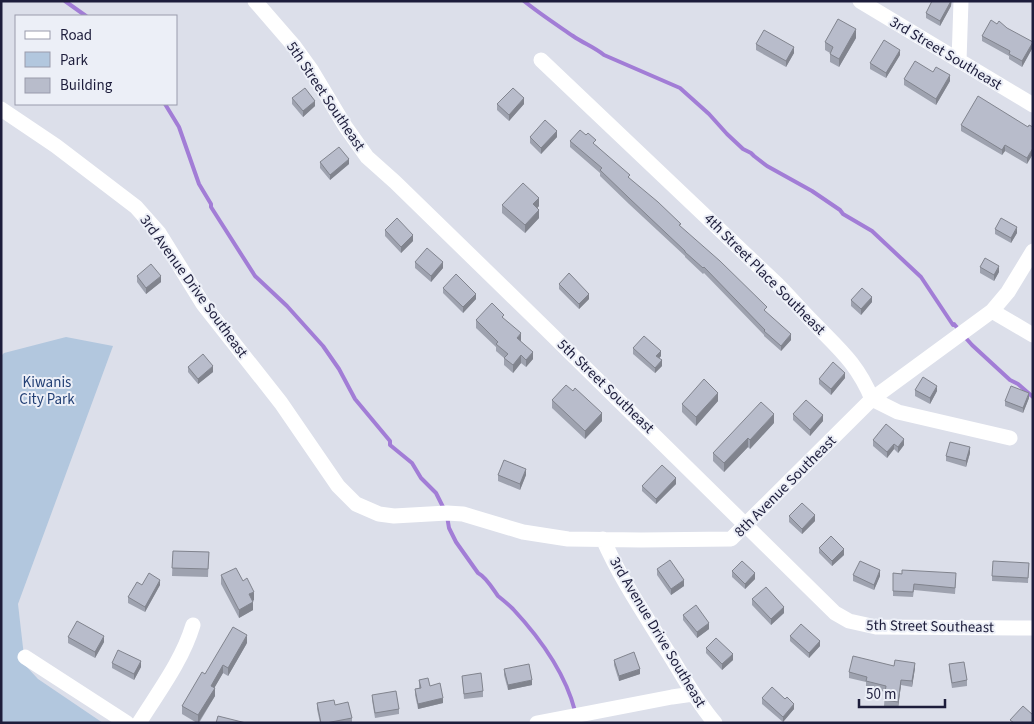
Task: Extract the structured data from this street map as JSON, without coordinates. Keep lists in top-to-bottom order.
{
  "streets": {
    "street": [
      "3rd Street Southeast",
      "5th Street Southeast",
      "4th Street Place Southeast",
      "3rd Avenue Drive Southeast",
      "8th Avenue Southeast"
    ]
  },
  "crossings": [
    ["5th Street Southeast", "8th Avenue Southeast"],
    ["4th Street Place Southeast", "8th Avenue Southeast"],
    ["3rd Avenue Drive Southeast", "8th Avenue Southeast"]
  ],
  "parks": ["Kiwanis City Park"],
  "legend": ["Road", "Park", "Building"],
  "scale_bar": "50 m"
}
